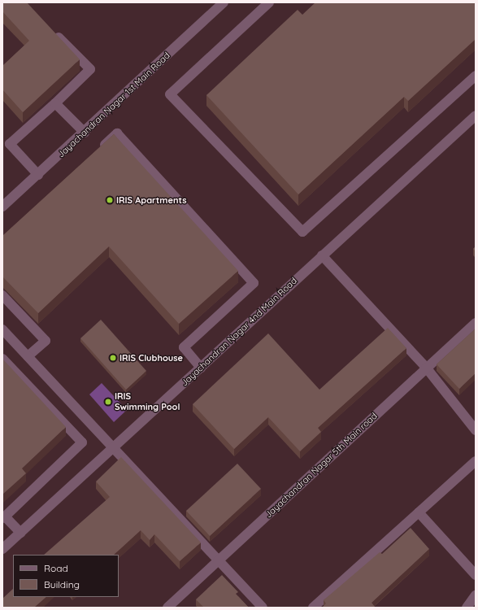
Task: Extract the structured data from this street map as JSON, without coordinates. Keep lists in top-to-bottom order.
{
  "streets": {
    "street": ["Jayachandran Nagar 1st Main Road", "Jayachandran Nagar 4nd Main Road", "Jayachandran Nagar 5th Main road"]
  },
  "places": ["IRIS Apartments", "IRIS Clubhouse", "IRIS Swimming Pool"],
  "legend": ["Road", "Building"]
}
